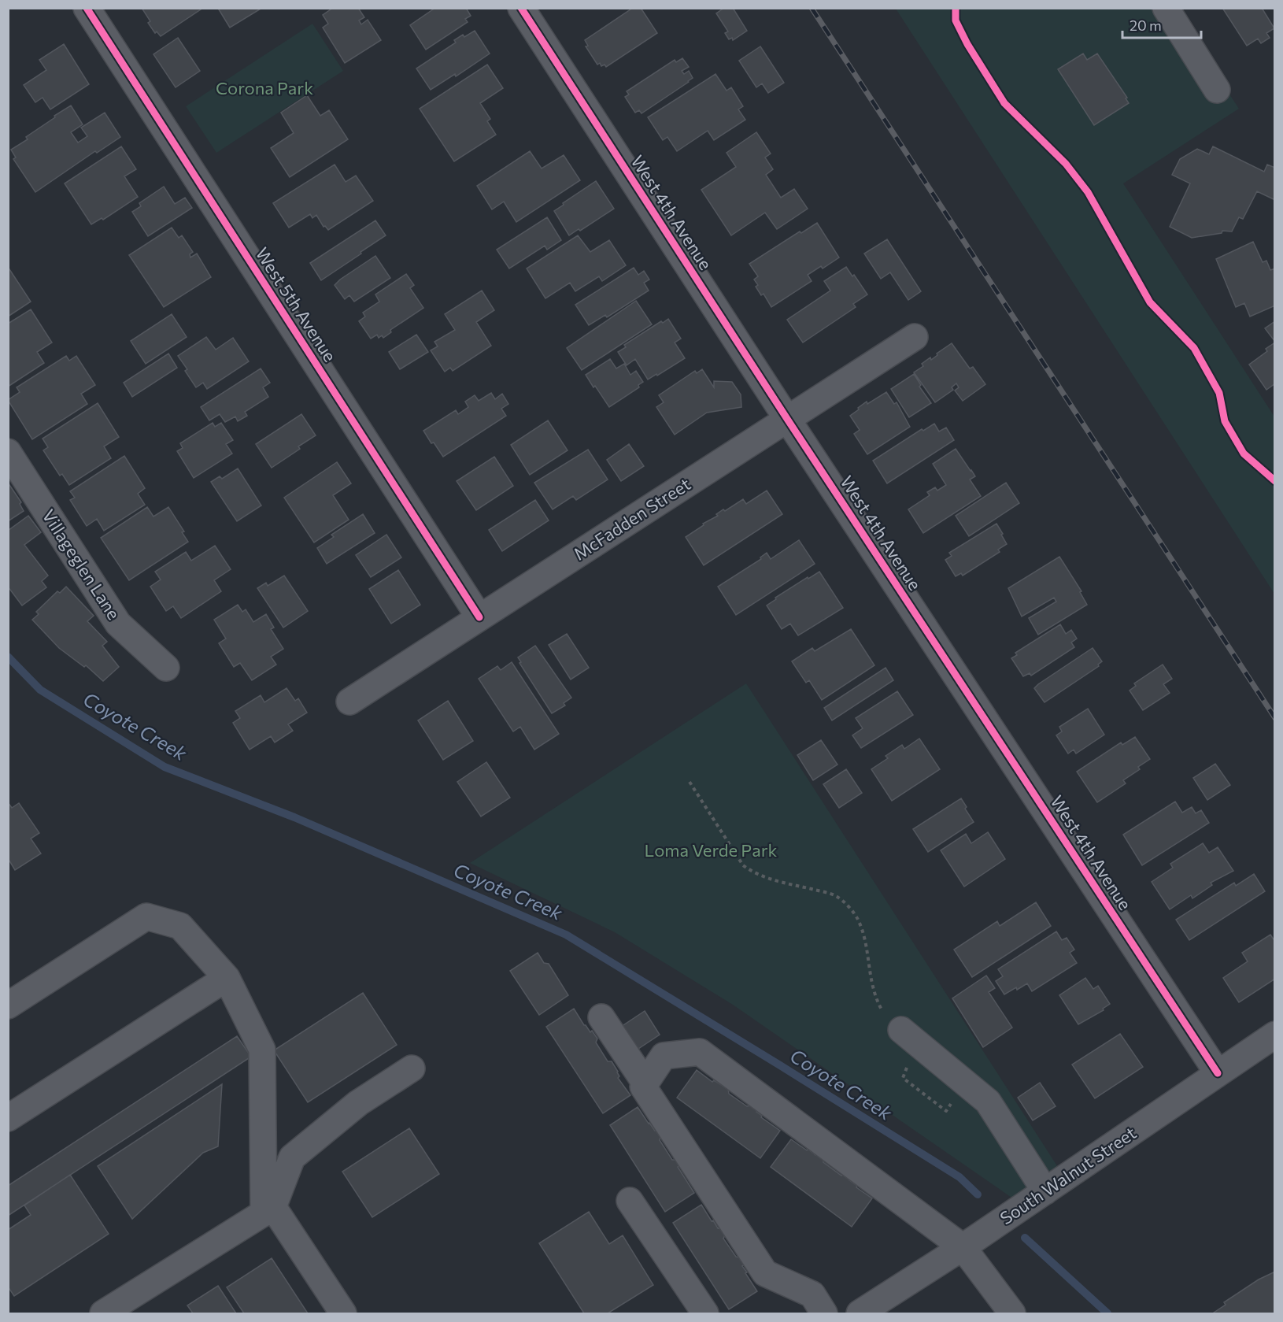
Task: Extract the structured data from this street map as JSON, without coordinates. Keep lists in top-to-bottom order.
{
  "streets": {
    "street": [
      "West 4th Avenue",
      "West 5th Avenue",
      "McFadden Street",
      "Villageglen Lane",
      "South Walnut Street"
    ]
  },
  "crossings": [
    ["West 4th Avenue", "McFadden Street"],
    ["West 4th Avenue", "South Walnut Street"],
    ["West 5th Avenue", "McFadden Street"]
  ],
  "water": ["Coyote Creek"],
  "parks": ["Corona Park", "Loma Verde Park"],
  "scale_bar": "20 m"
}
